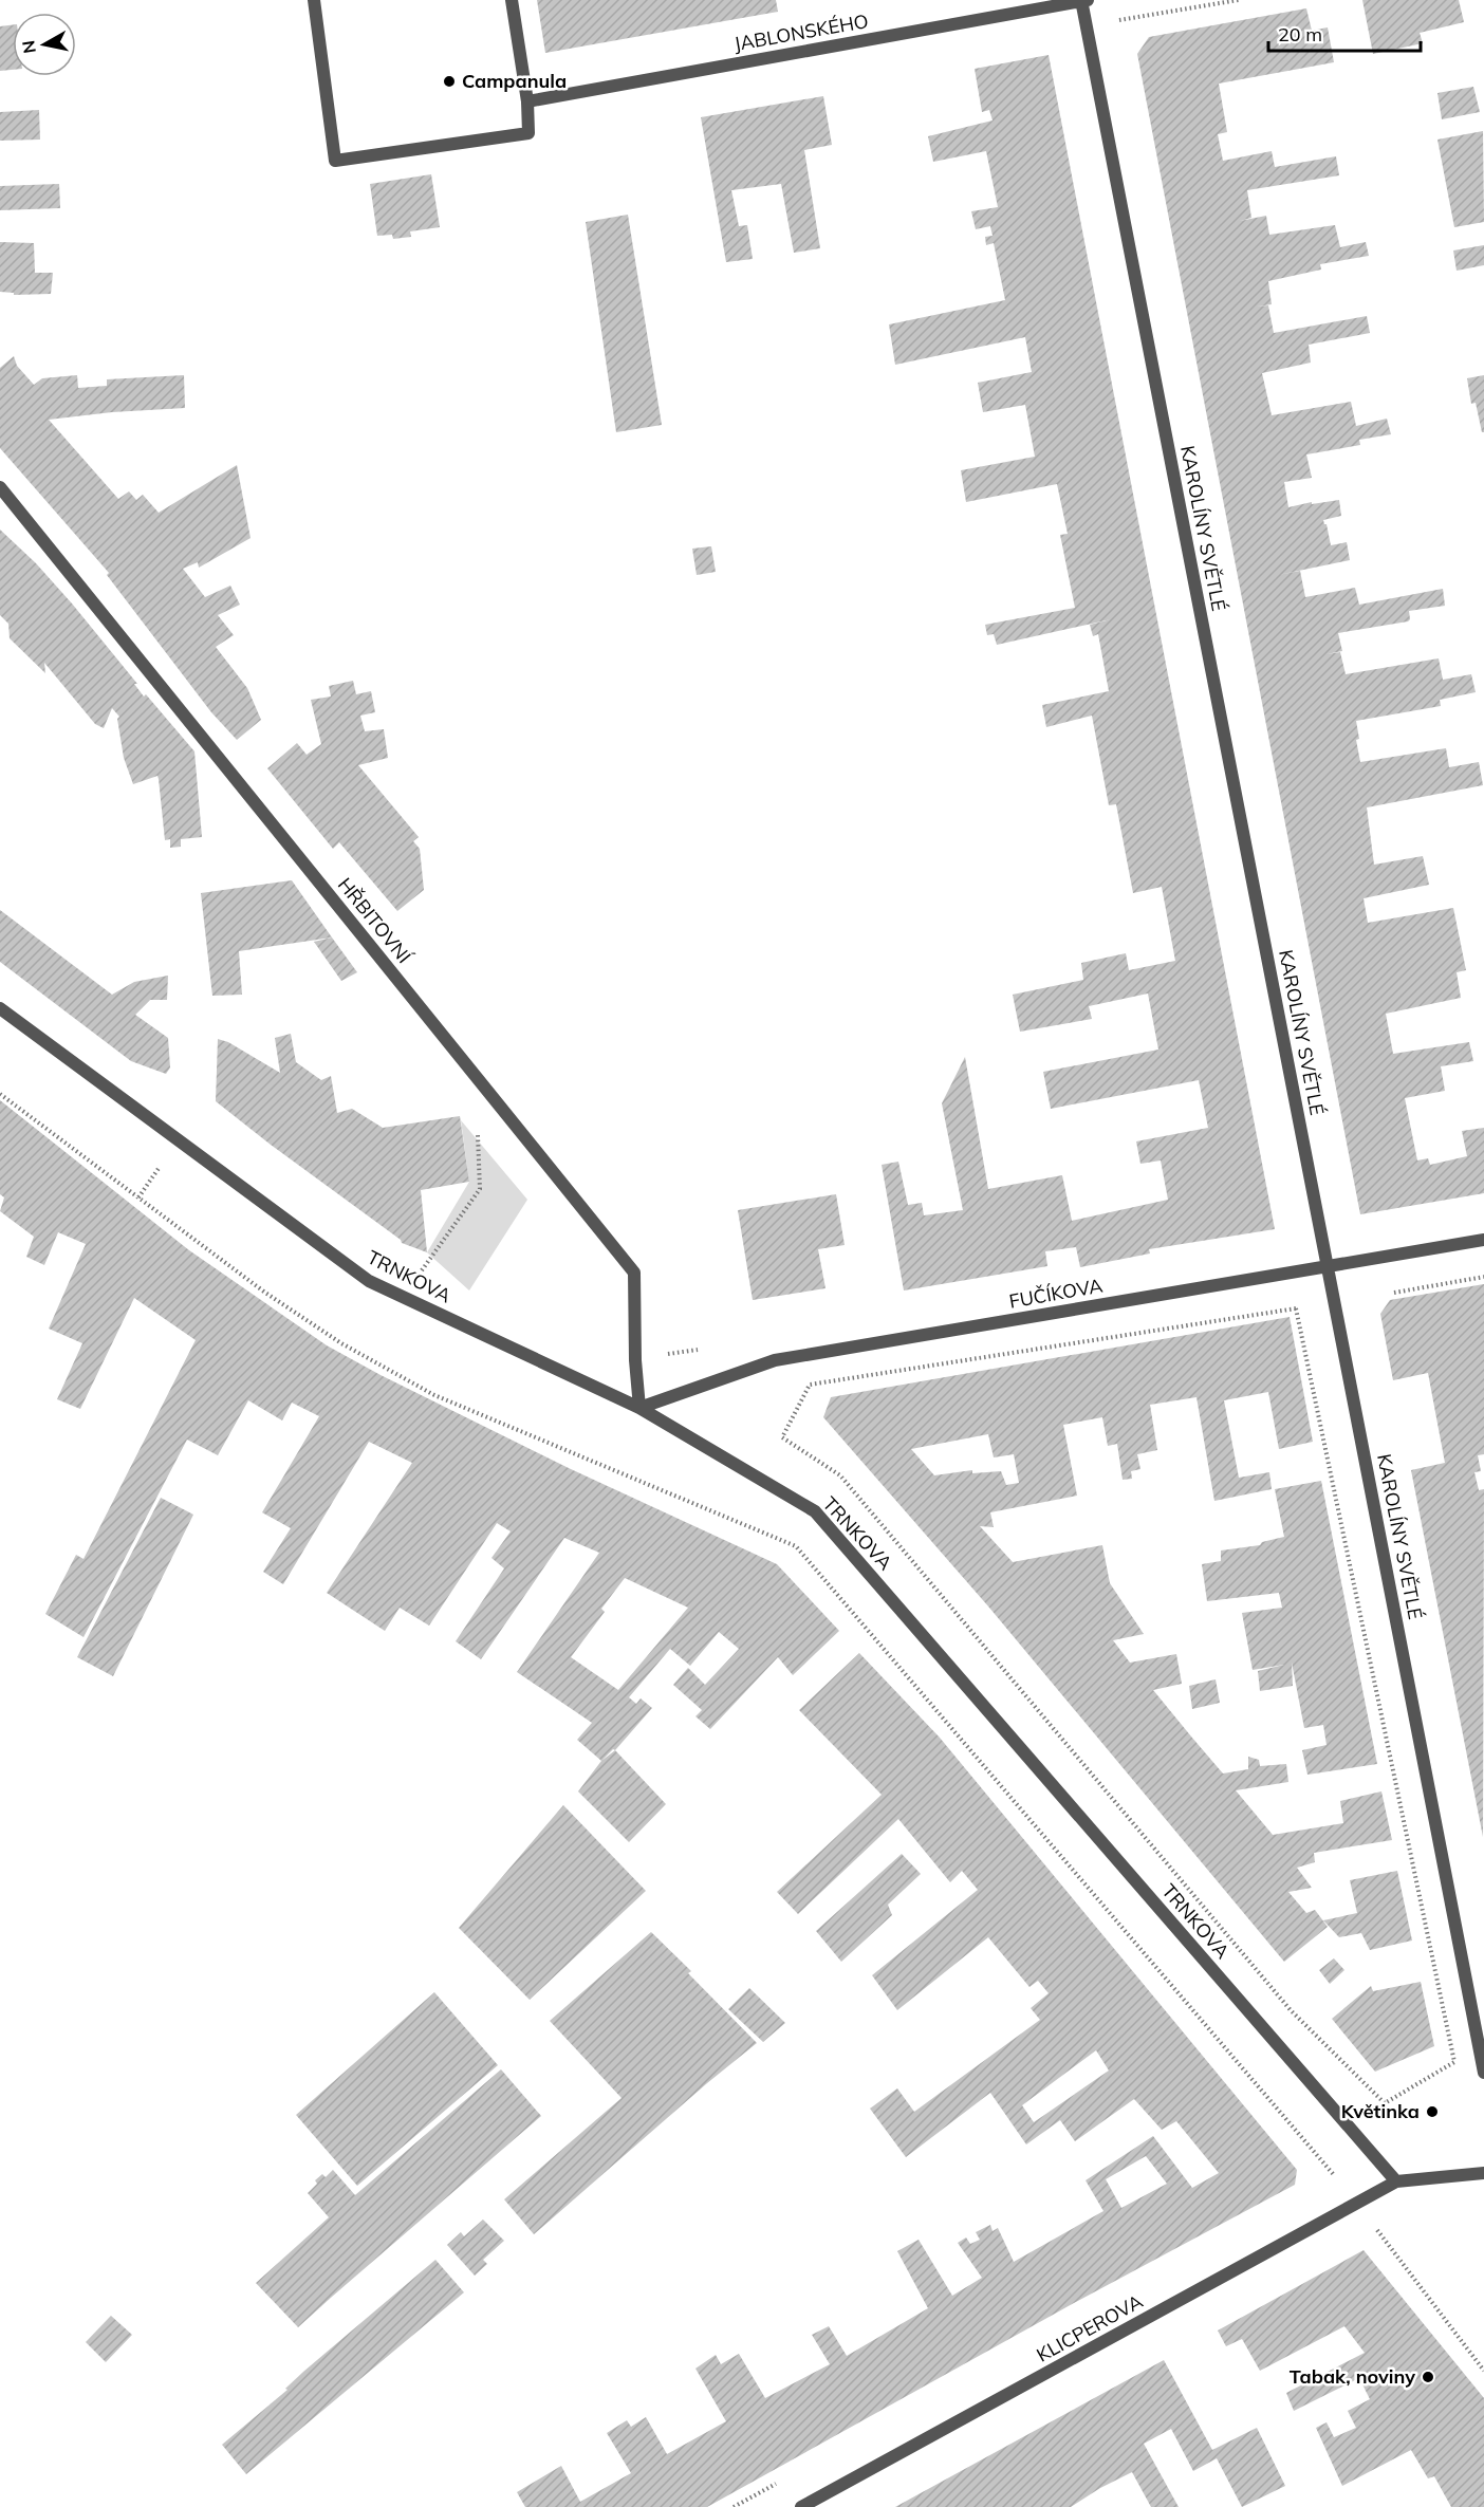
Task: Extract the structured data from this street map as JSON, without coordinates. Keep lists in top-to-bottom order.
{
  "streets": {
    "street": [
      "JABLONSKÉHO",
      "KAROLÍNY SVĚTLÉ",
      "HŘBITOVNÍ",
      "TRNKOVA",
      "FUČÍKOVA",
      "KLICPEROVA"
    ]
  },
  "crossings": [
    ["JABLONSKÉHO", "KAROLÍNY SVĚTLÉ"],
    ["KAROLÍNY SVĚTLÉ", "FUČÍKOVA"],
    ["HŘBITOVNÍ", "TRNKOVA"],
    ["HŘBITOVNÍ", "FUČÍKOVA"],
    ["TRNKOVA", "FUČÍKOVA"],
    ["TRNKOVA", "KLICPEROVA"]
  ],
  "places": ["Campanula", "Květinka", "Tabak, noviny"],
  "scale_bar": "20 m",
  "north": "left"
}
